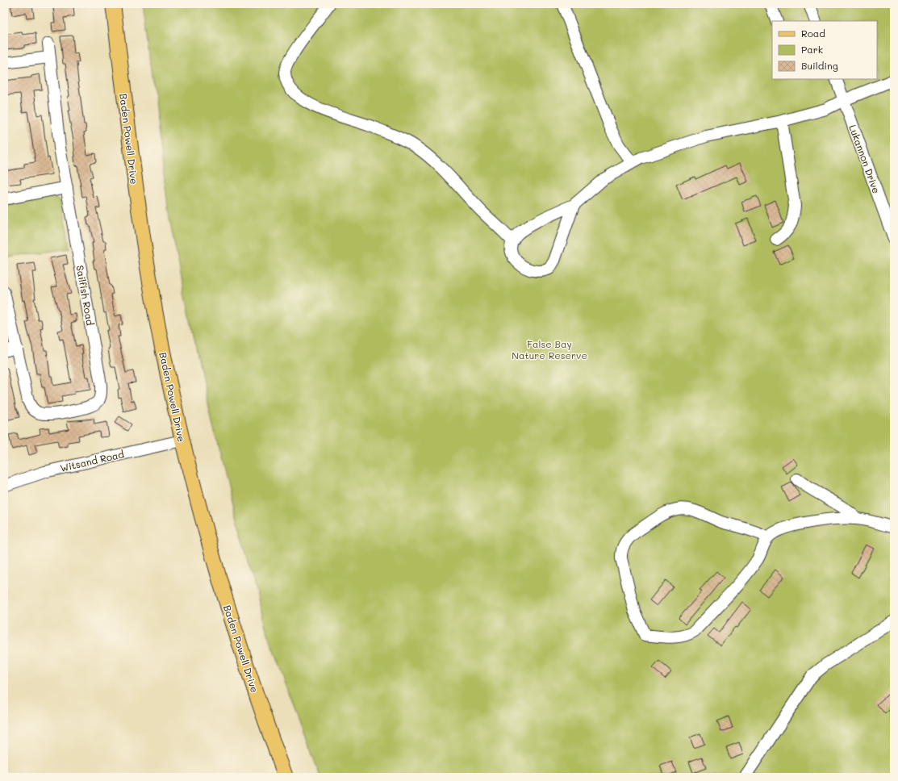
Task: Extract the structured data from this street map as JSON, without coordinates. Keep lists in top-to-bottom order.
{
  "streets": {
    "main road": ["Baden Powell Drive"],
    "street": ["Lukannon Drive", "Sailfish Road", "Witsand Road"]
  },
  "crossings": [
    ["Baden Powell Drive", "Witsand Road"]
  ],
  "parks": ["False Bay Nature Reserve"],
  "legend": ["Road", "Park", "Building"]
}
